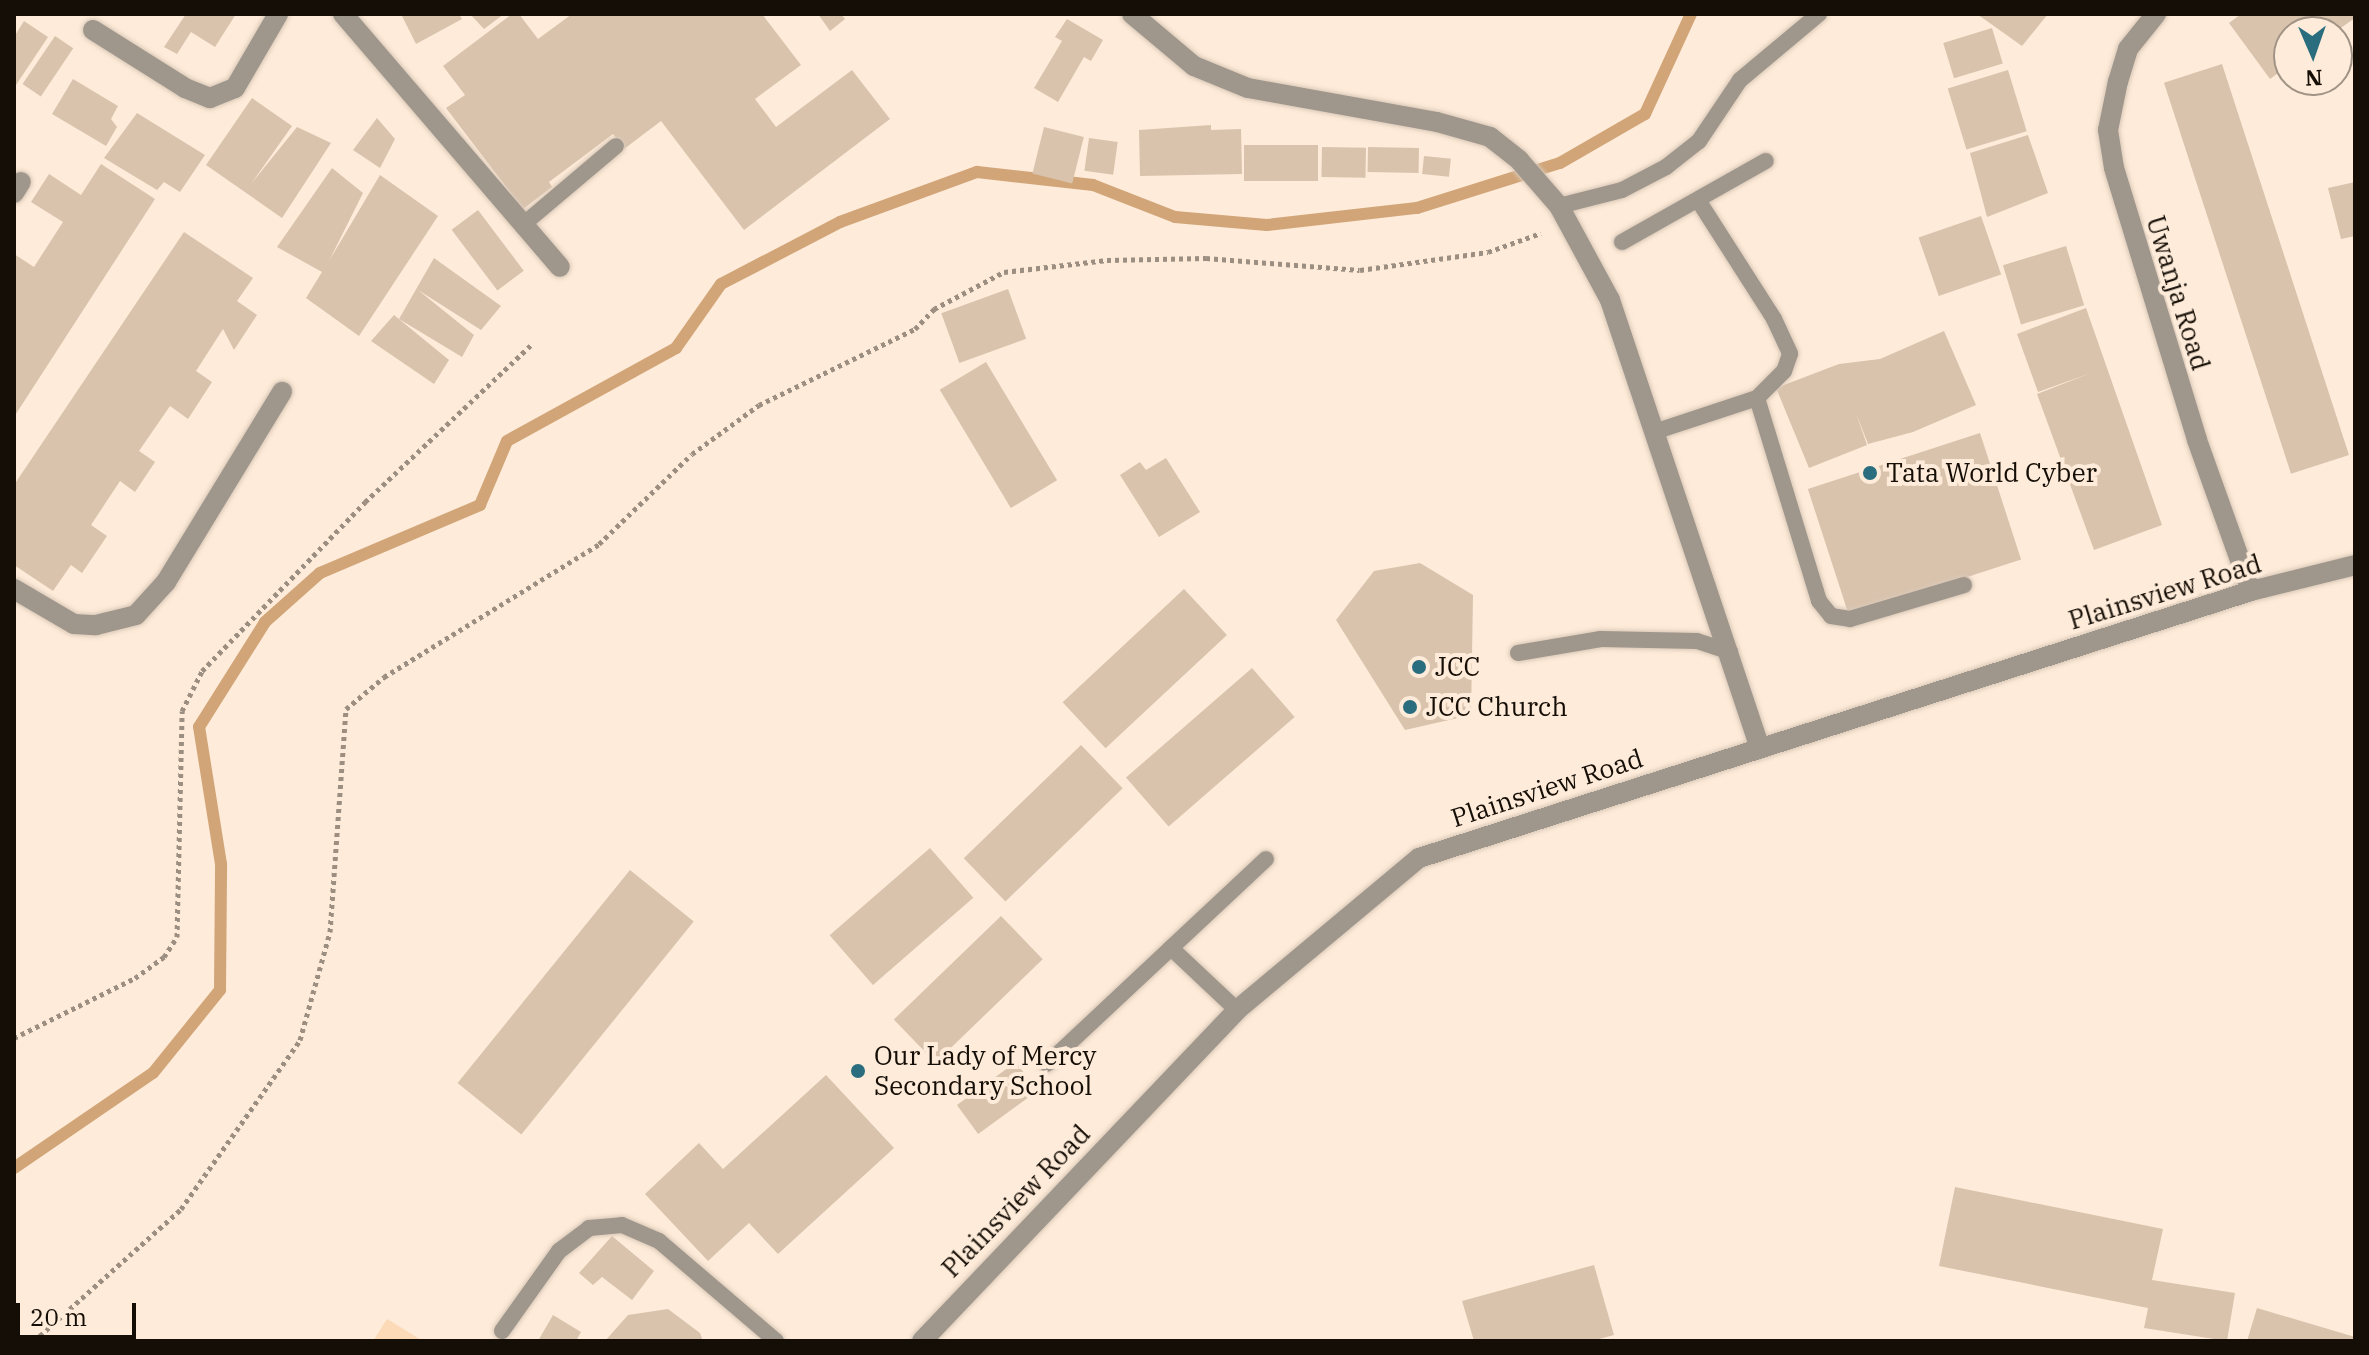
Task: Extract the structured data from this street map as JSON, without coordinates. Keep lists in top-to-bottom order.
{
  "streets": {
    "street": ["Uwanja Road", "Plainsview Road"]
  },
  "crossings": [
    ["Uwanja Road", "Plainsview Road"]
  ],
  "places": [
    "Tata World Cyber",
    "JCC",
    "JCC Church",
    "Our Lady of Mercy Secondary School"
  ],
  "scale_bar": "20 m",
  "north": "bottom"
}
